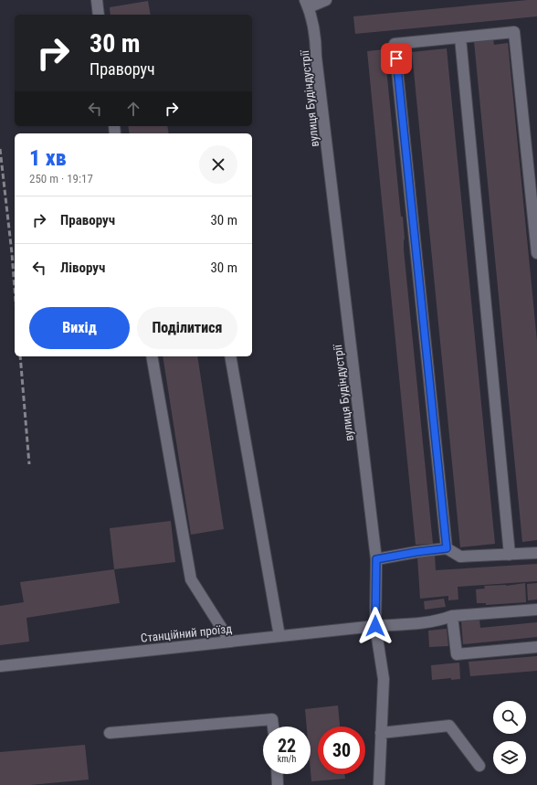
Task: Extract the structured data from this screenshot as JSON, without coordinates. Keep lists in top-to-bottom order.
{
  "streets": {
    "street": ["вулиця Будіндустрії", "Станційний проїзд"]
  },
  "crossings": [
    ["вулиця Будіндустрії", "Станційний проїзд"]
  ],
  "page": {
    "turn": ["30 m", "Праворуч"],
    "heading": ["1 хв", "250 m · 19:17"],
    "list": [
      {
        "name": "Праворуч",
        "value": "30 m"
      },
      {
        "name": "Ліворуч",
        "value": "30 m"
      }
    ],
    "buttons": ["Вихід", "Поділитися"],
    "speed": "22 km/h",
    "limit": "30"
  }
}
